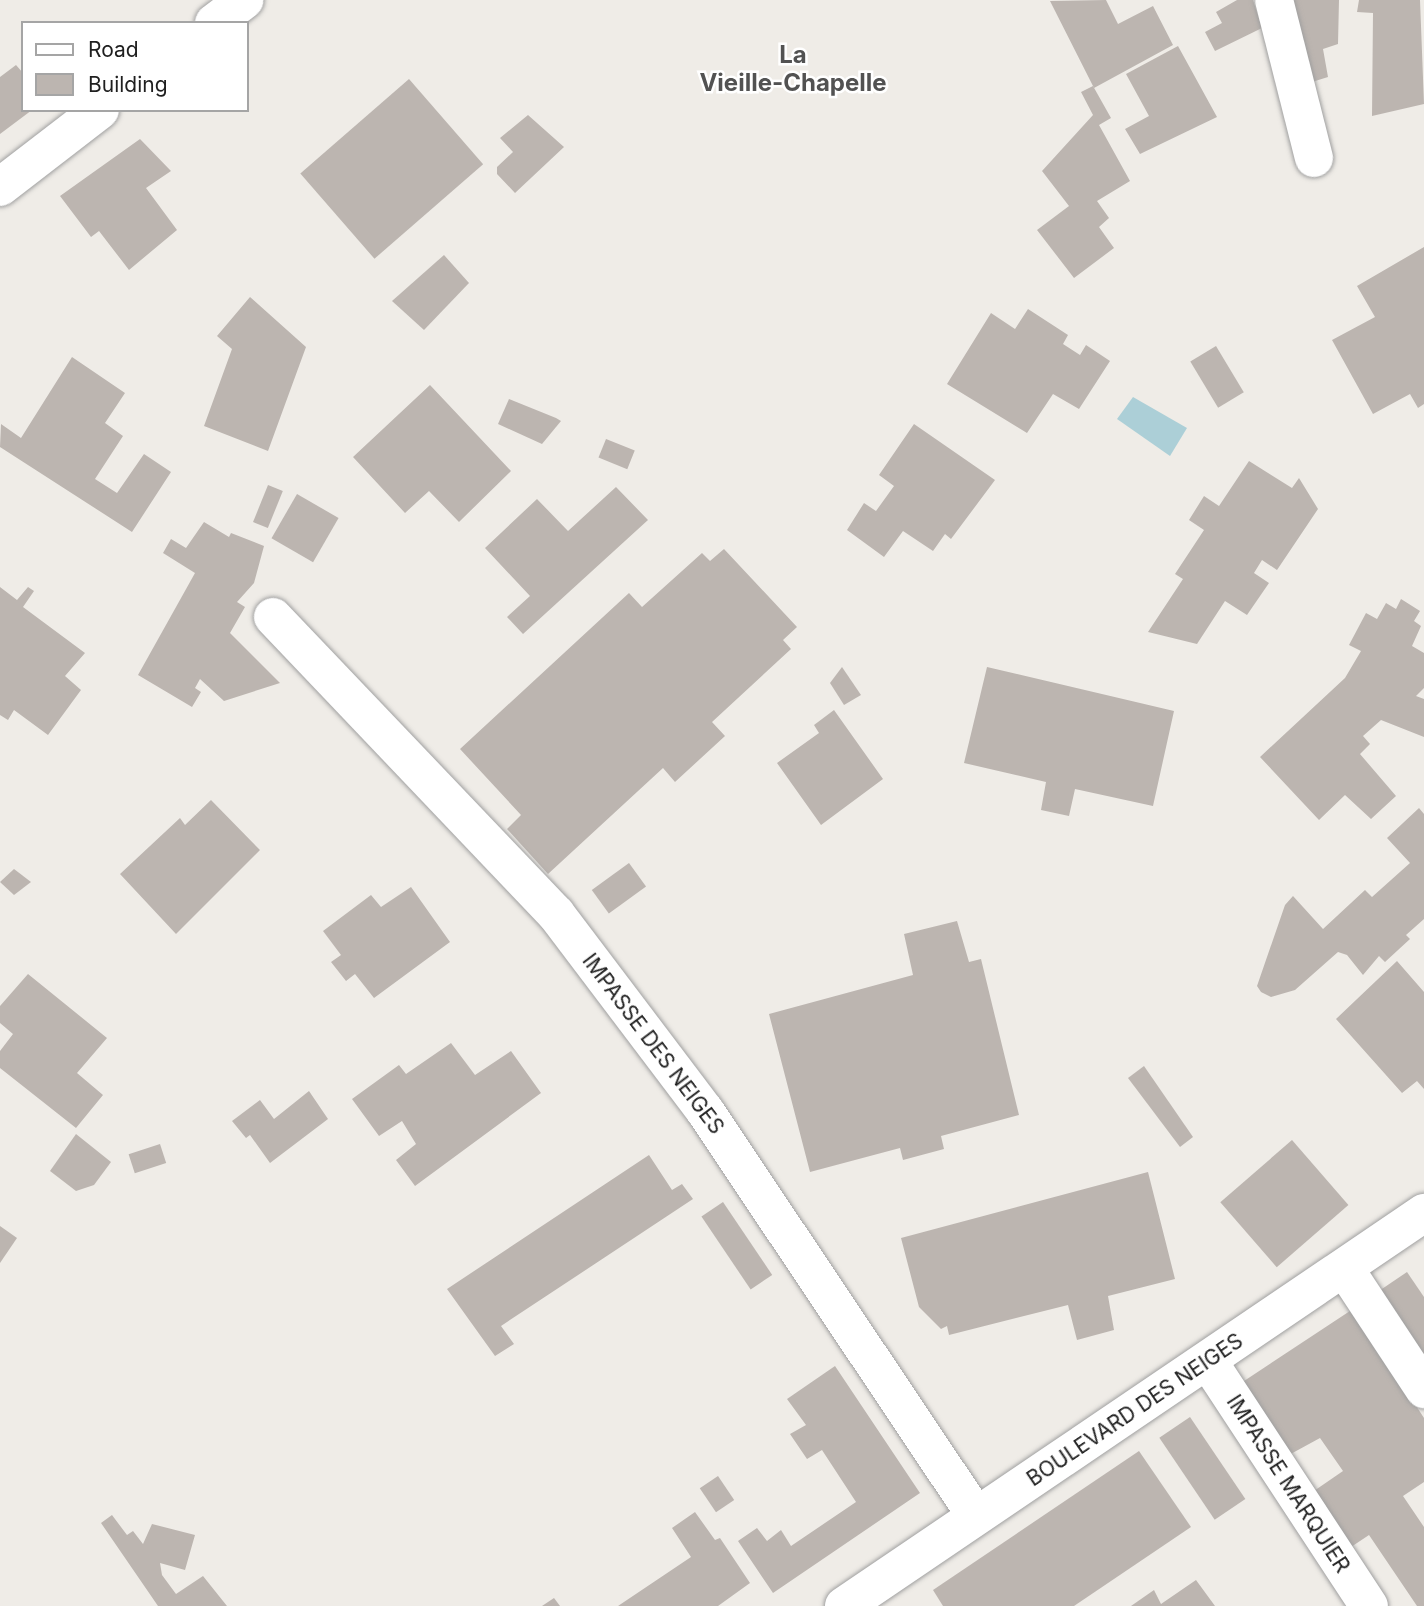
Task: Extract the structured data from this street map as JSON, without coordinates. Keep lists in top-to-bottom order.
{
  "streets": {
    "street": ["IMPASSE DES NEIGES", "BOULEVARD DES NEIGES", "IMPASSE MARQUIER"]
  },
  "crossings": [
    ["IMPASSE DES NEIGES", "BOULEVARD DES NEIGES"],
    ["BOULEVARD DES NEIGES", "IMPASSE MARQUIER"]
  ],
  "districts": ["La Vieille-Chapelle"],
  "legend": ["Road", "Building"]
}
